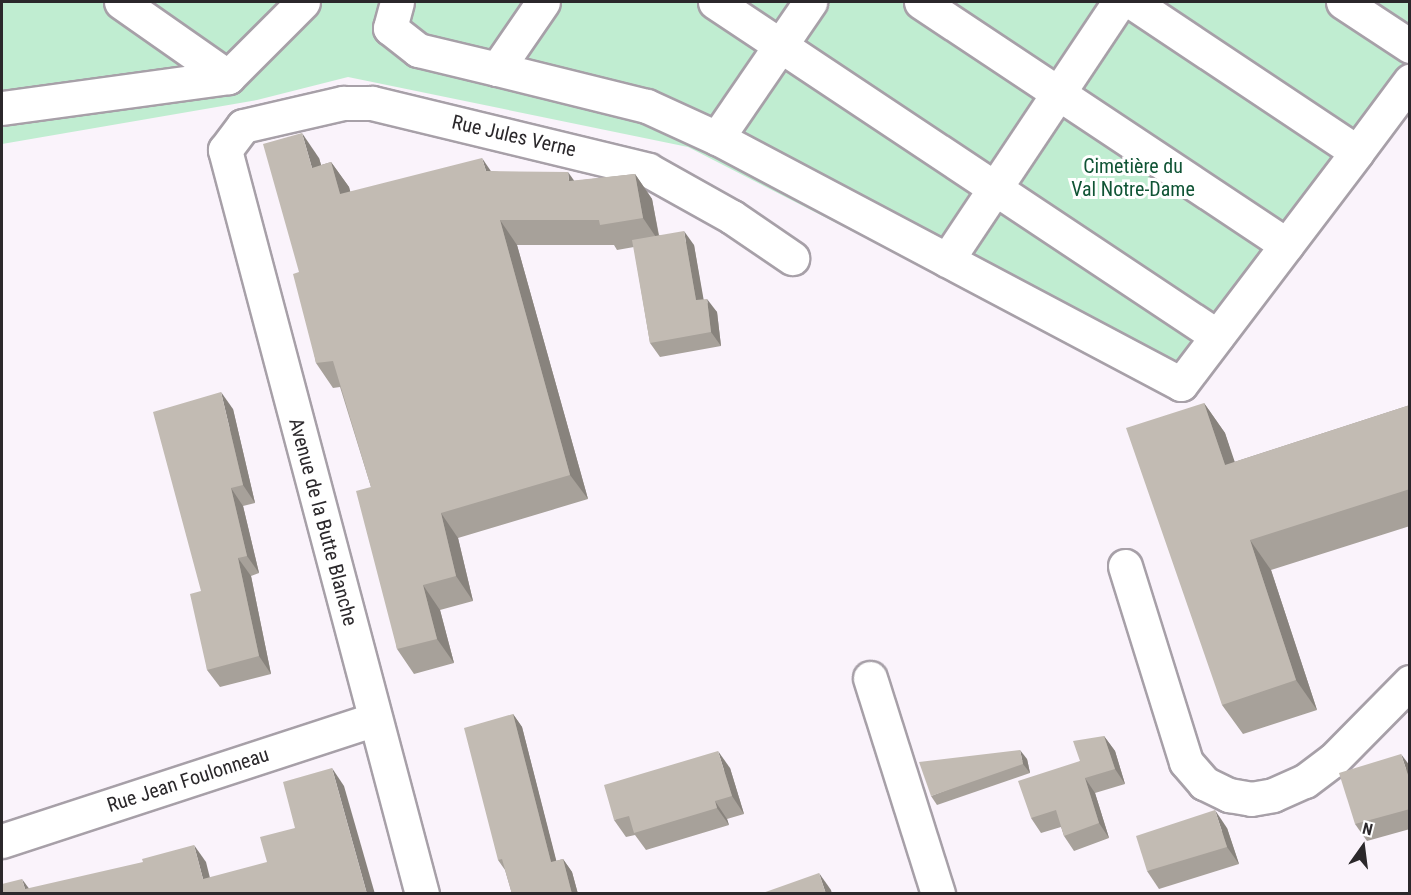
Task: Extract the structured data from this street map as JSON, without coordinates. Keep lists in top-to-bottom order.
{
  "streets": {
    "street": ["Rue Jules Verne", "Avenue de la Butte Blanche", "Rue Jean Foulonneau"]
  },
  "crossings": [
    ["Rue Jules Verne", "Avenue de la Butte Blanche"],
    ["Avenue de la Butte Blanche", "Rue Jean Foulonneau"]
  ],
  "parks": ["Cimetière du Val Notre-Dame"],
  "north": "top"
}
